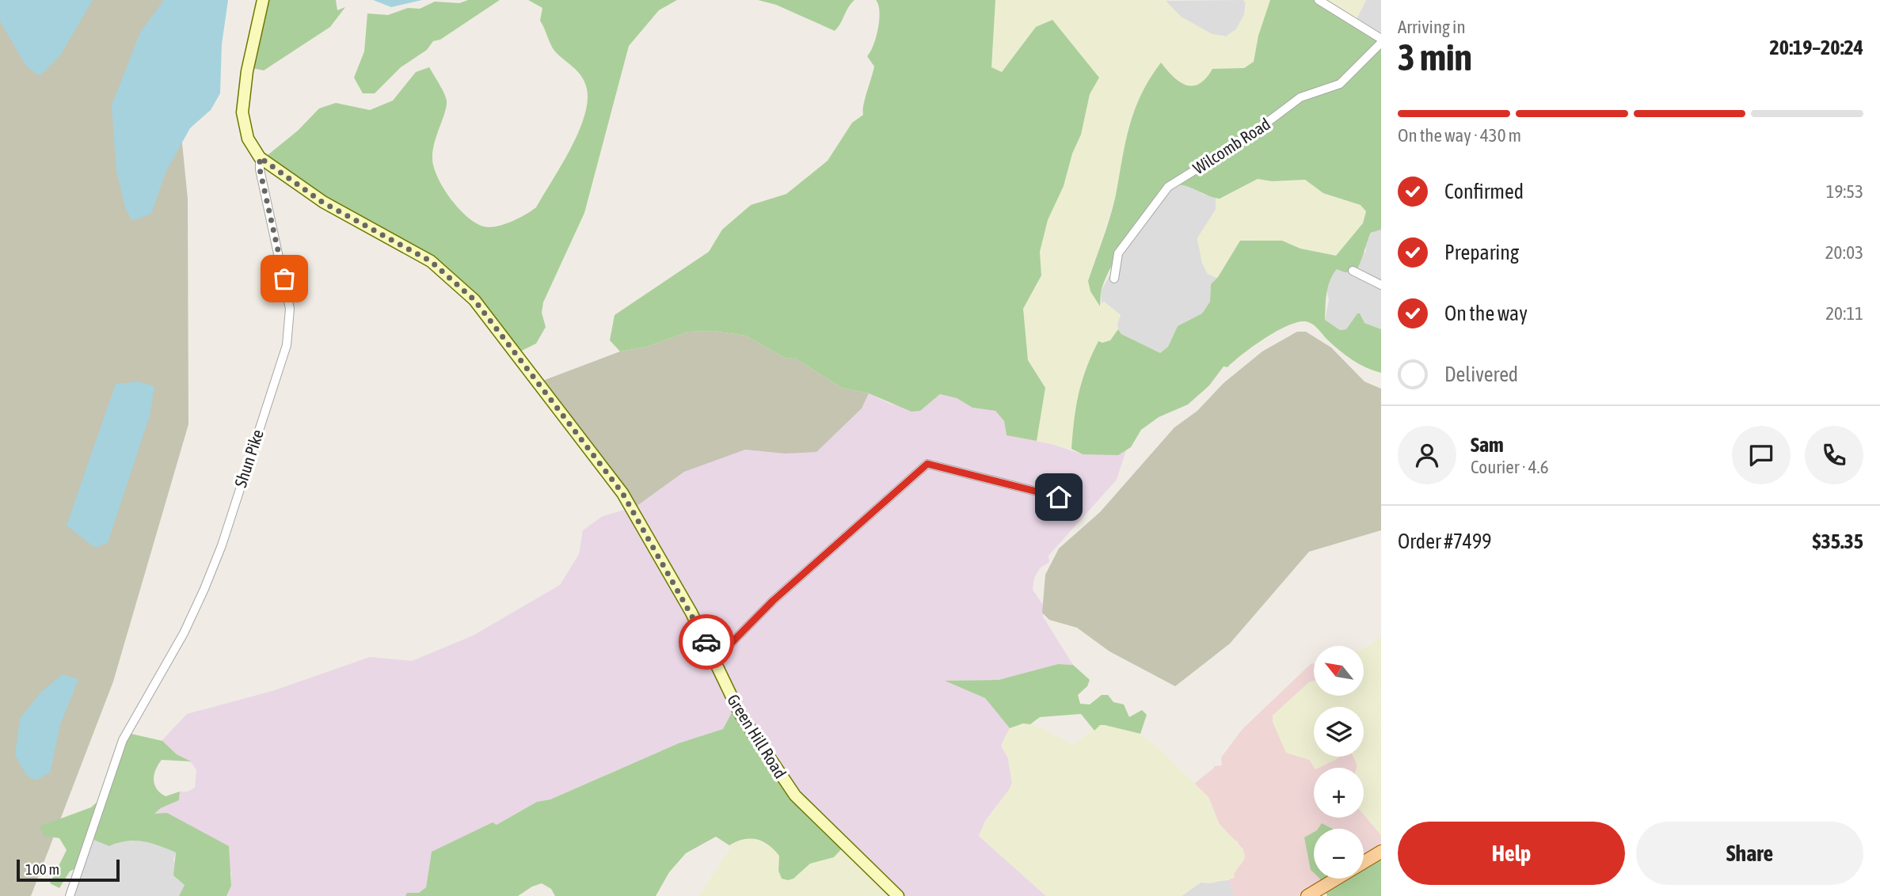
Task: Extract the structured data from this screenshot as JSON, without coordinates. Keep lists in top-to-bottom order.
{
  "streets": {
    "main road": ["Shun Pike", "Green Hill Road"],
    "street": ["Wilcomb Road"]
  },
  "crossings": [
    ["Shun Pike", "Green Hill Road"]
  ],
  "scale_bar": "100 m",
  "north": "top left",
  "page": {
    "heading": ["3 min", "Arriving in", "20:19–20:24"],
    "panel": [
      "Sam",
      "Courier · 4.6",
      "Order #7499",
      "$35.35"
    ],
    "bar": "On the way · 430 m",
    "list": [
      ["Confirmed", "19:53"],
      ["Preparing", "20:03"],
      ["On the way", "20:11"],
      "Delivered"
    ],
    "map_buttons": ["+", "−"],
    "buttons": ["Help", "Share"],
    "scale": "100 m"
  }
}
